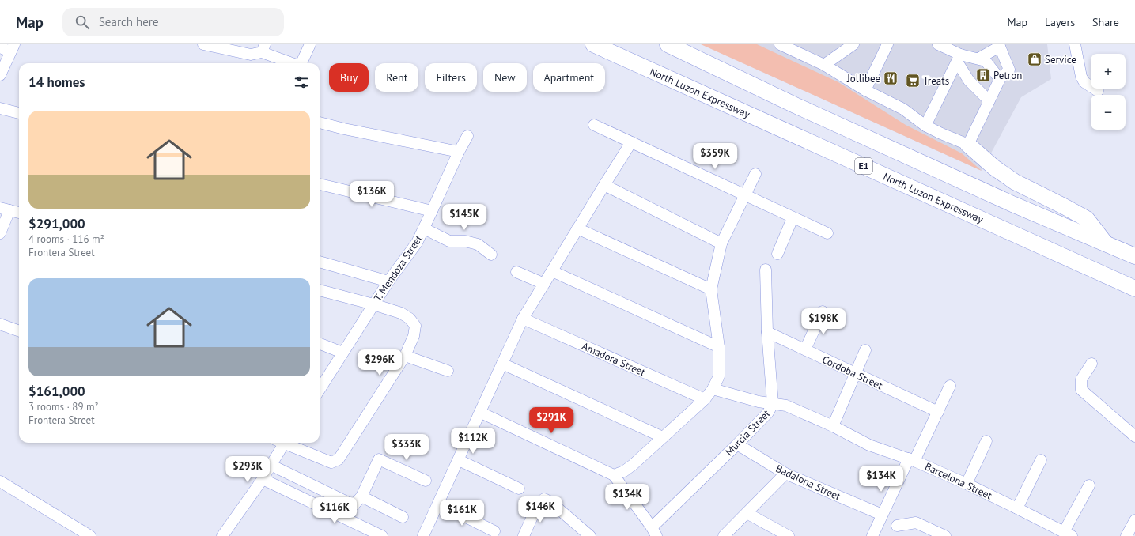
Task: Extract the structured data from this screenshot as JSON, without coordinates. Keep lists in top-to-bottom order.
{
  "streets": {
    "highway": ["North Luzon Expressway", "E1"],
    "street": [
      "T. Mendoza Street",
      "Amadora Street",
      "Cordoba Street",
      "Murcia Street",
      "Barcelona Street",
      "Badalona Street"
    ]
  },
  "crossings": [
    ["Cordoba Street", "Murcia Street"],
    ["Murcia Street", "Barcelona Street"],
    ["Murcia Street", "Badalona Street"]
  ],
  "places": {
    "shop": ["Service"],
    "building": ["Petron"],
    "restaurant": ["Jollibee"],
    "supermarket": ["Treats"]
  },
  "page": {
    "header": "Map",
    "search": "Search here",
    "nav": ["Map", "Layers", "Share"],
    "map_buttons": ["+", "−"],
    "chip": [
      "Buy",
      "Rent",
      "Filters",
      "New",
      "Apartment"
    ],
    "heading": "14 homes",
    "list": [
      {
        "name": "$291,000",
        "note": "4 rooms · 116 m² · Frontera Street"
      },
      {
        "name": "$161,000",
        "note": "3 rooms · 89 m² · Frontera Street"
      }
    ],
    "price": [
      "$359K",
      "$136K",
      "$145K",
      "$198K",
      "$296K",
      "$291K",
      "$112K",
      "$333K",
      "$293K",
      "$134K",
      "$134K",
      "$146K",
      "$116K",
      "$161K"
    ]
  }
}
